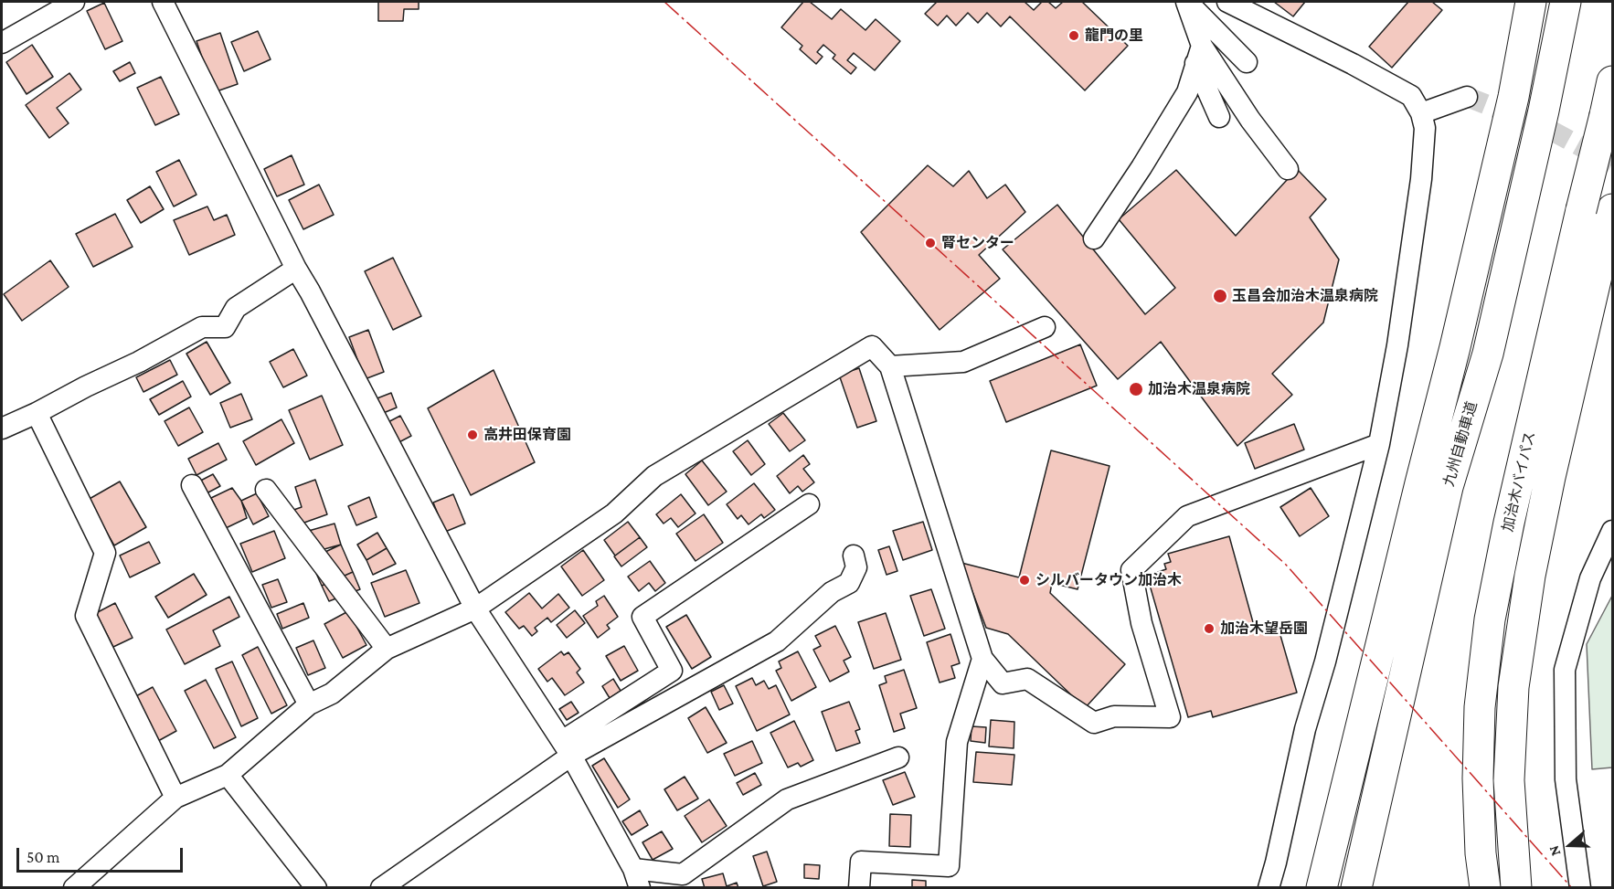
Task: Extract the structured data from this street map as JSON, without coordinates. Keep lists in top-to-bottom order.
{
  "streets": {
    "highway": ["九州自動車道", "加治木バイパス"]
  },
  "places": [
    "龍門の里",
    "腎センター",
    "玉昌会加治木温泉病院",
    "加治木温泉病院",
    "高井田保育園",
    "シルバータウン加治木",
    "加治木望岳園"
  ],
  "scale_bar": "50 m",
  "north": "left"
}
